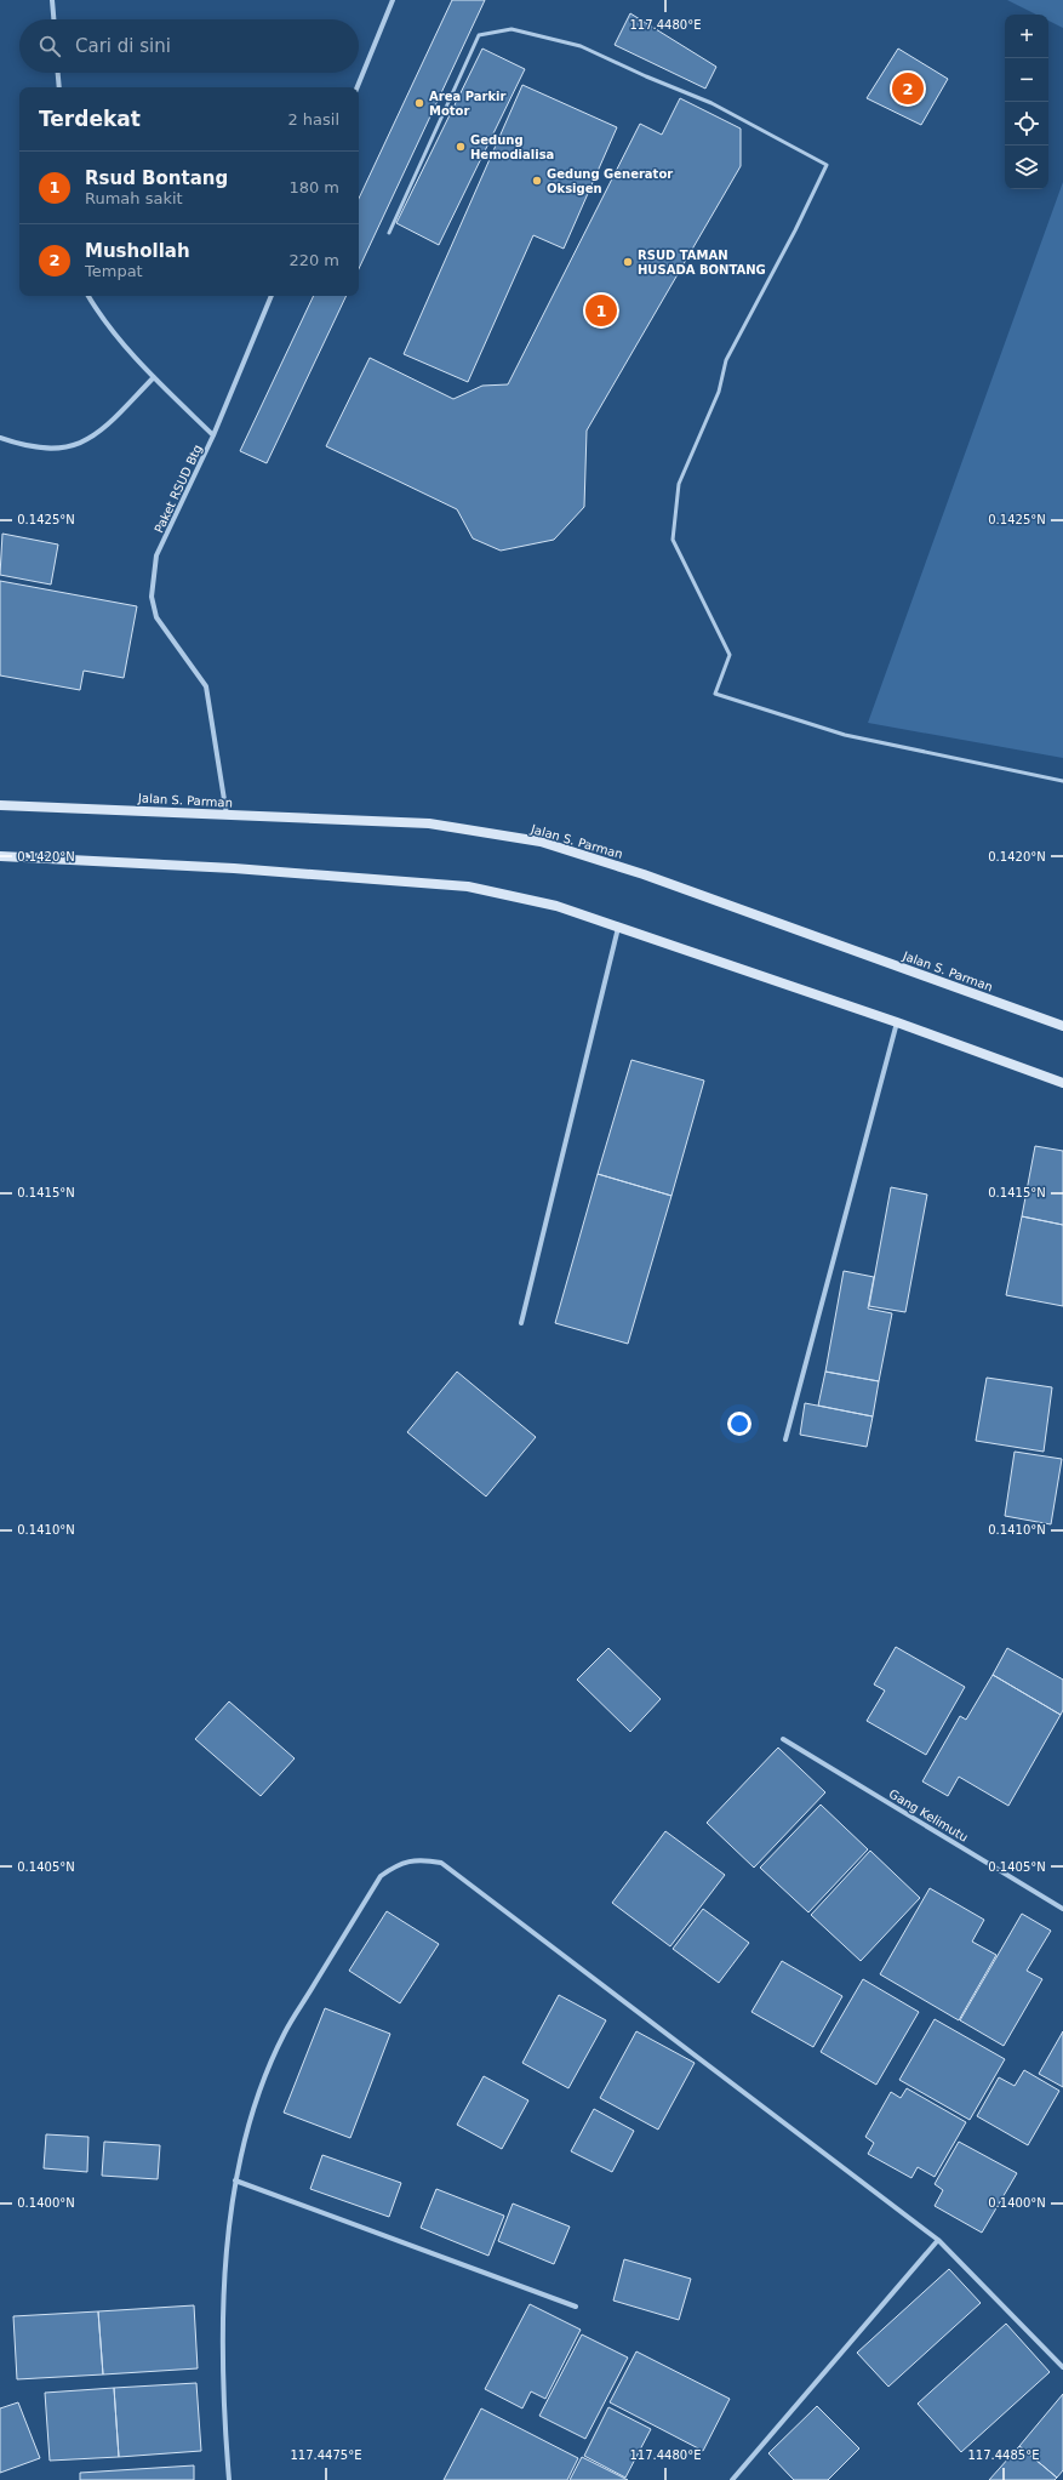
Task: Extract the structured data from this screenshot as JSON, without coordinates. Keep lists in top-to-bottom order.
{
  "streets": {
    "main road": ["Jalan S. Parman"],
    "street": ["Paket RSUD Btg", "Gang Kelimutu"]
  },
  "crossings": [
    ["Paket RSUD Btg", "Jalan S. Parman"]
  ],
  "places": [
    "Area Parkir Motor",
    "Gedung Hemodialisa",
    "Gedung Generator Oksigen",
    "RSUD TAMAN HUSADA BONTANG"
  ],
  "page": {
    "map_buttons": ["+", "−"],
    "search": "Cari di sini",
    "pins": ["2", "1"],
    "heading": ["Terdekat", "2 hasil"],
    "list": [
      {
        "mark": "1",
        "name": "Rsud Bontang",
        "note": "Rumah sakit",
        "value": "180 m"
      },
      {
        "mark": "2",
        "name": "Mushollah",
        "note": "Tempat",
        "value": "220 m"
      }
    ]
  },
  "coordinates": [
    "117.4480°E",
    "0.1425°N",
    "0.1420°N",
    "0.1415°N",
    "0.1410°N",
    "0.1405°N",
    "0.1400°N",
    "117.4475°E",
    "117.4485°E"
  ]
}
